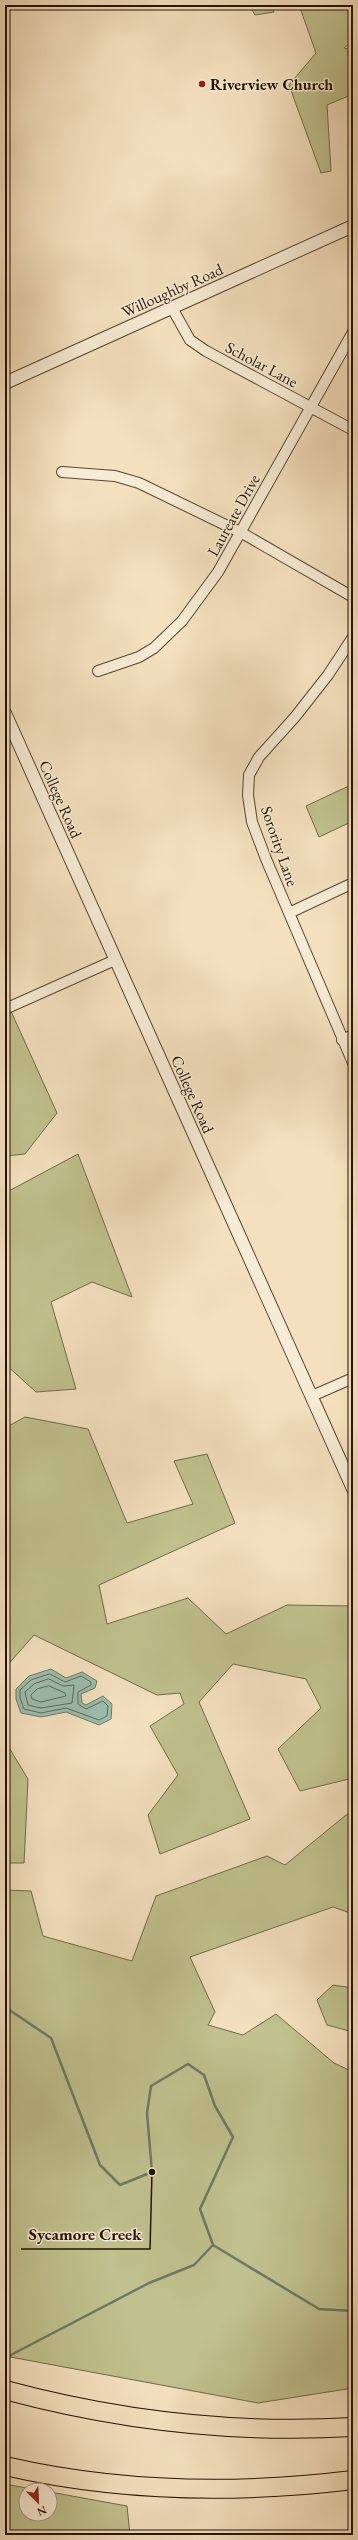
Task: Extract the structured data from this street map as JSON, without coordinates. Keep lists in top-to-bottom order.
{
  "streets": {
    "street": [
      "Willoughby Road",
      "Scholar Lane",
      "Laureate Drive",
      "College Road",
      "Sorority Lane"
    ]
  },
  "crossings": [
    ["Willoughby Road", "Scholar Lane"],
    ["Scholar Lane", "Laureate Drive"]
  ],
  "places": ["Riverview Church", "Sycamore Creek"],
  "north": "bottom right"
}
